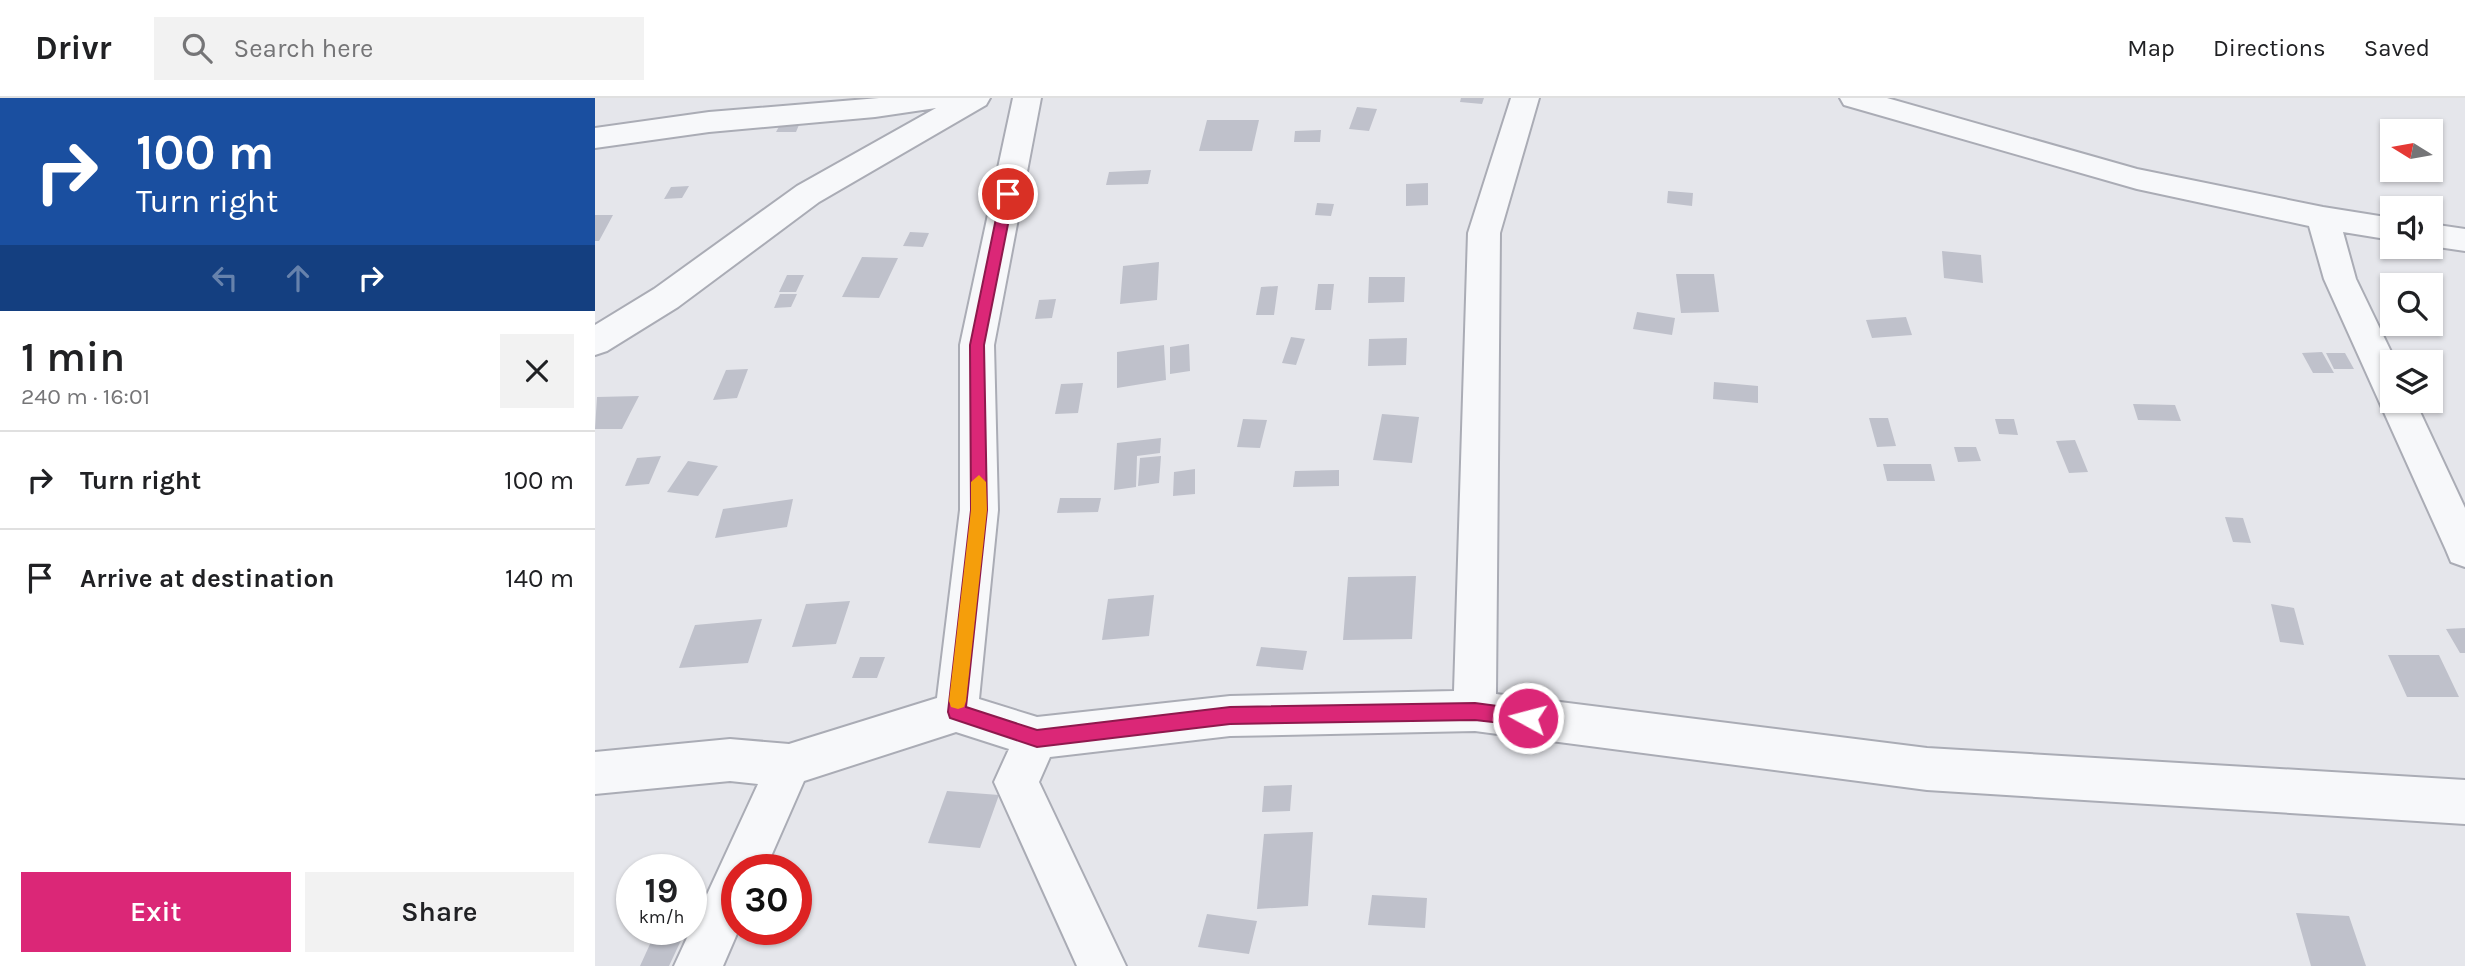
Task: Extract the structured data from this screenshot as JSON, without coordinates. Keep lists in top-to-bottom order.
{
  "north": "left",
  "page": {
    "header": "Drivr",
    "search": "Search here",
    "nav": ["Map", "Directions", "Saved"],
    "turn": ["100 m", "Turn right"],
    "heading": ["1 min", "240 m · 16:01"],
    "list": [
      {
        "name": "Turn right",
        "value": "100 m"
      },
      {
        "name": "Arrive at destination",
        "value": "140 m"
      }
    ],
    "speed": "19 km/h",
    "limit": "30",
    "buttons": ["Exit", "Share"]
  }
}
